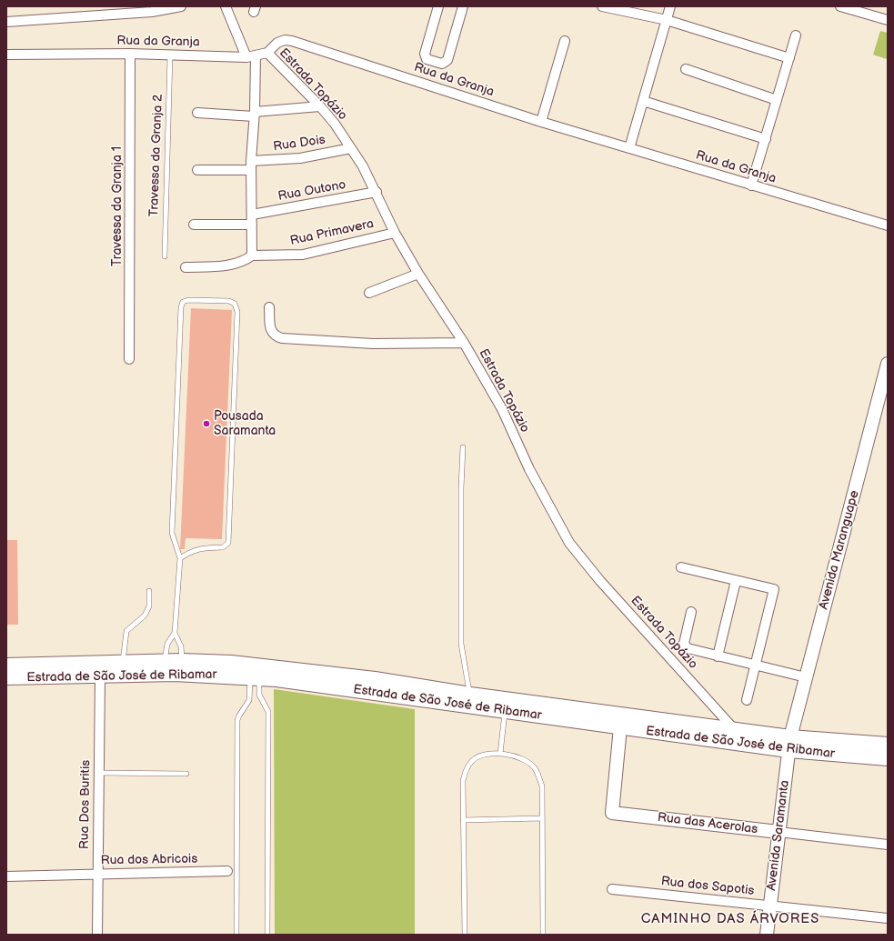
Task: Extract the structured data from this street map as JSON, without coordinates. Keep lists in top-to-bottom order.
{
  "streets": {
    "main road": ["Estrada de São José de Ribamar"],
    "street": [
      "Rua da Granja",
      "Estrada Topázio",
      "Rua Dois",
      "Rua Outono",
      "Travessa da Granja 1",
      "Rua Primavera",
      "Avenida Maranguape",
      "Rua Dos Buritis",
      "Rua das Acerolas",
      "Avenida Saramanta",
      "Rua dos Abricois",
      "Rua dos Sapotis"
    ],
    "lane": ["Travessa da Granja 2"]
  },
  "crossings": [
    ["Rua da Granja", "Estrada Topázio"],
    ["Rua da Granja", "Travessa da Granja 2"],
    ["Rua da Granja", "Travessa da Granja 1"],
    ["Estrada Topázio", "Rua Dois"],
    ["Estrada Topázio", "Rua Outono"],
    ["Estrada Topázio", "Rua Primavera"],
    ["Estrada Topázio", "Estrada de São José de Ribamar"],
    ["Avenida Maranguape", "Estrada de São José de Ribamar"],
    ["Avenida Maranguape", "Avenida Saramanta"],
    ["Estrada de São José de Ribamar", "Rua Dos Buritis"],
    ["Estrada de São José de Ribamar", "Rua das Acerolas"],
    ["Estrada de São José de Ribamar", "Avenida Saramanta"],
    ["Rua Dos Buritis", "Rua dos Abricois"],
    ["Rua das Acerolas", "Avenida Saramanta"],
    ["Avenida Saramanta", "Rua dos Sapotis"]
  ],
  "districts": ["CAMINHO DAS ÁRVORES"],
  "places": ["Pousada Saramanta"]
}
